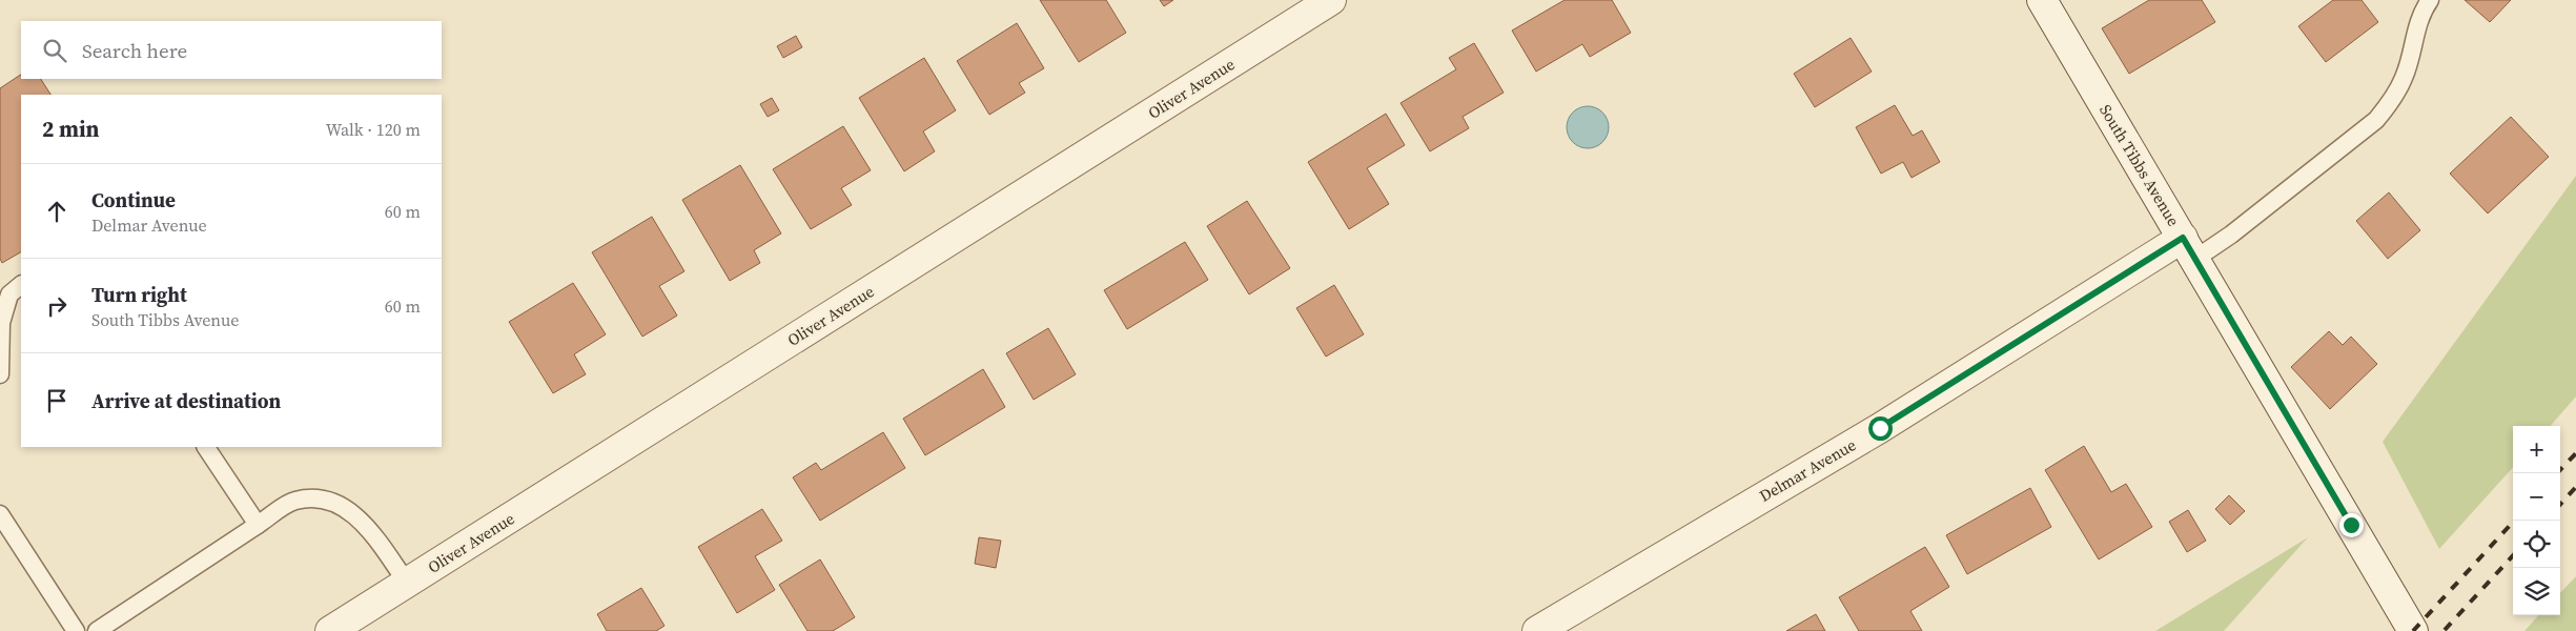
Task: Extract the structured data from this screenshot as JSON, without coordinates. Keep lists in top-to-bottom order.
{
  "streets": {
    "street": ["Oliver Avenue", "South Tibbs Avenue", "Delmar Avenue"]
  },
  "crossings": [
    ["South Tibbs Avenue", "Delmar Avenue"]
  ],
  "page": {
    "search": "Search here",
    "heading": ["2 min", "Walk · 120 m"],
    "list": [
      ["Continue", "Delmar Avenue", "60 m"],
      ["Turn right", "South Tibbs Avenue", "60 m"],
      "Arrive at destination"
    ],
    "map_buttons": ["+", "−"]
  }
}
